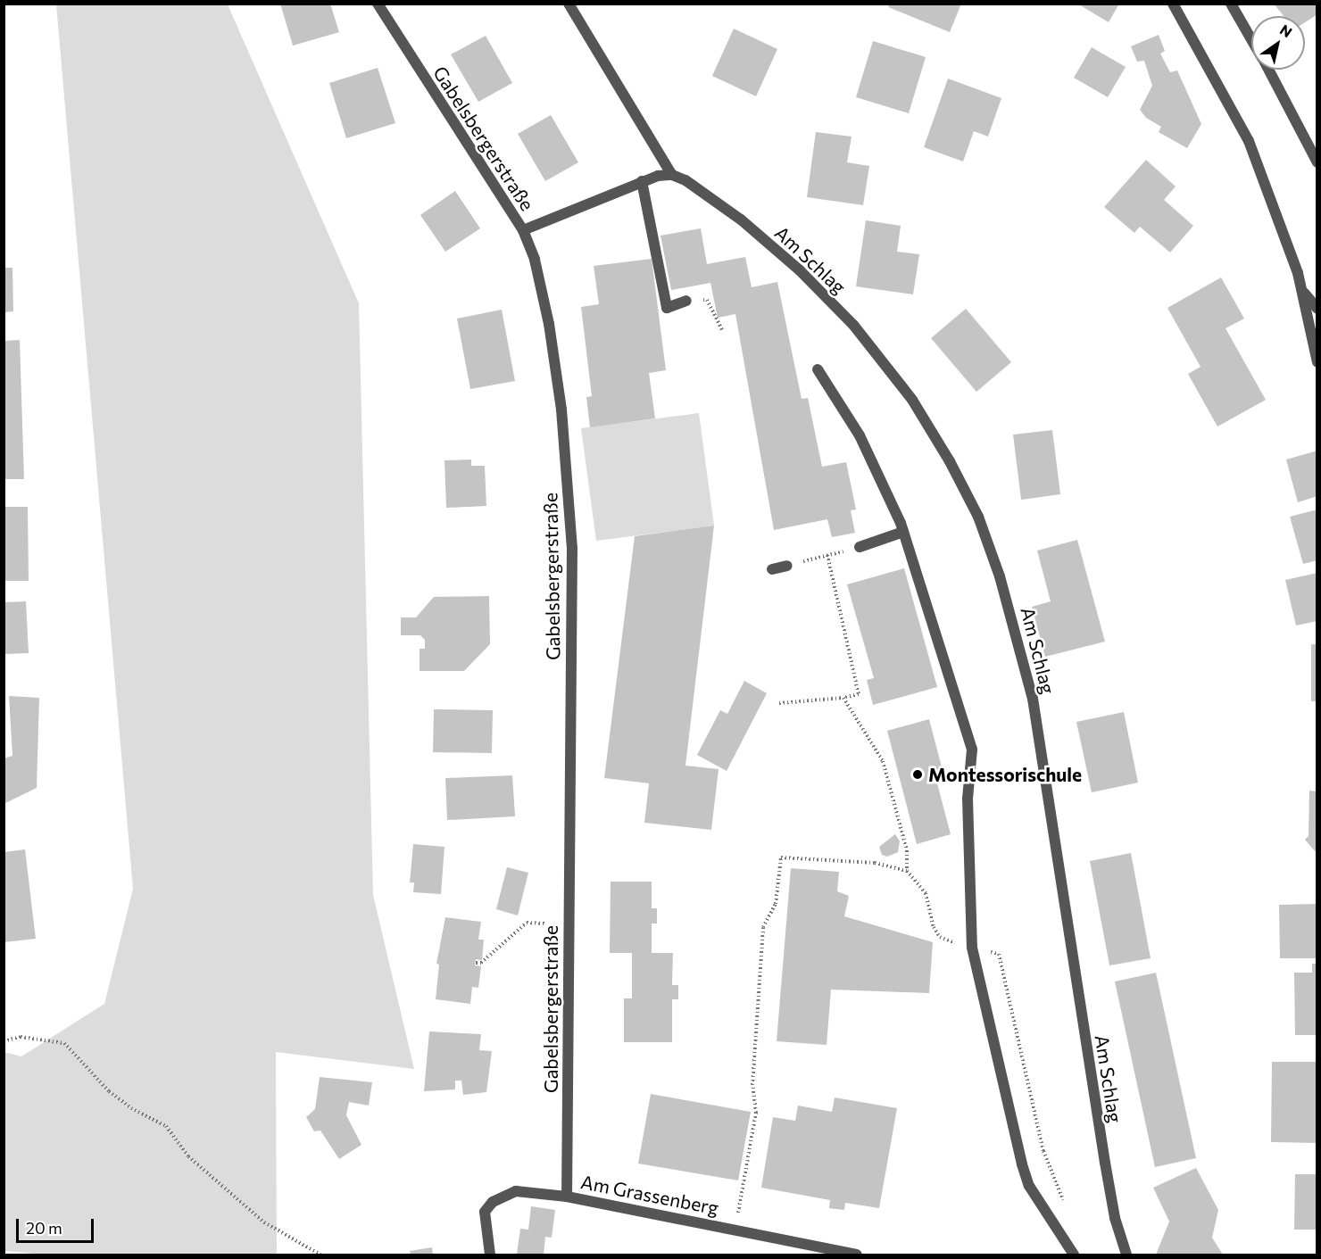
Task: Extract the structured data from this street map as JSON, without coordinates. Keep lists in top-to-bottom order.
{
  "streets": {
    "street": ["Gabelsbergerstraße", "Am Schlag", "Am Grassenberg"]
  },
  "crossings": [
    ["Gabelsbergerstraße", "Am Grassenberg"]
  ],
  "places": ["Montessorischule"],
  "scale_bar": "20 m",
  "north": "top right"
}
